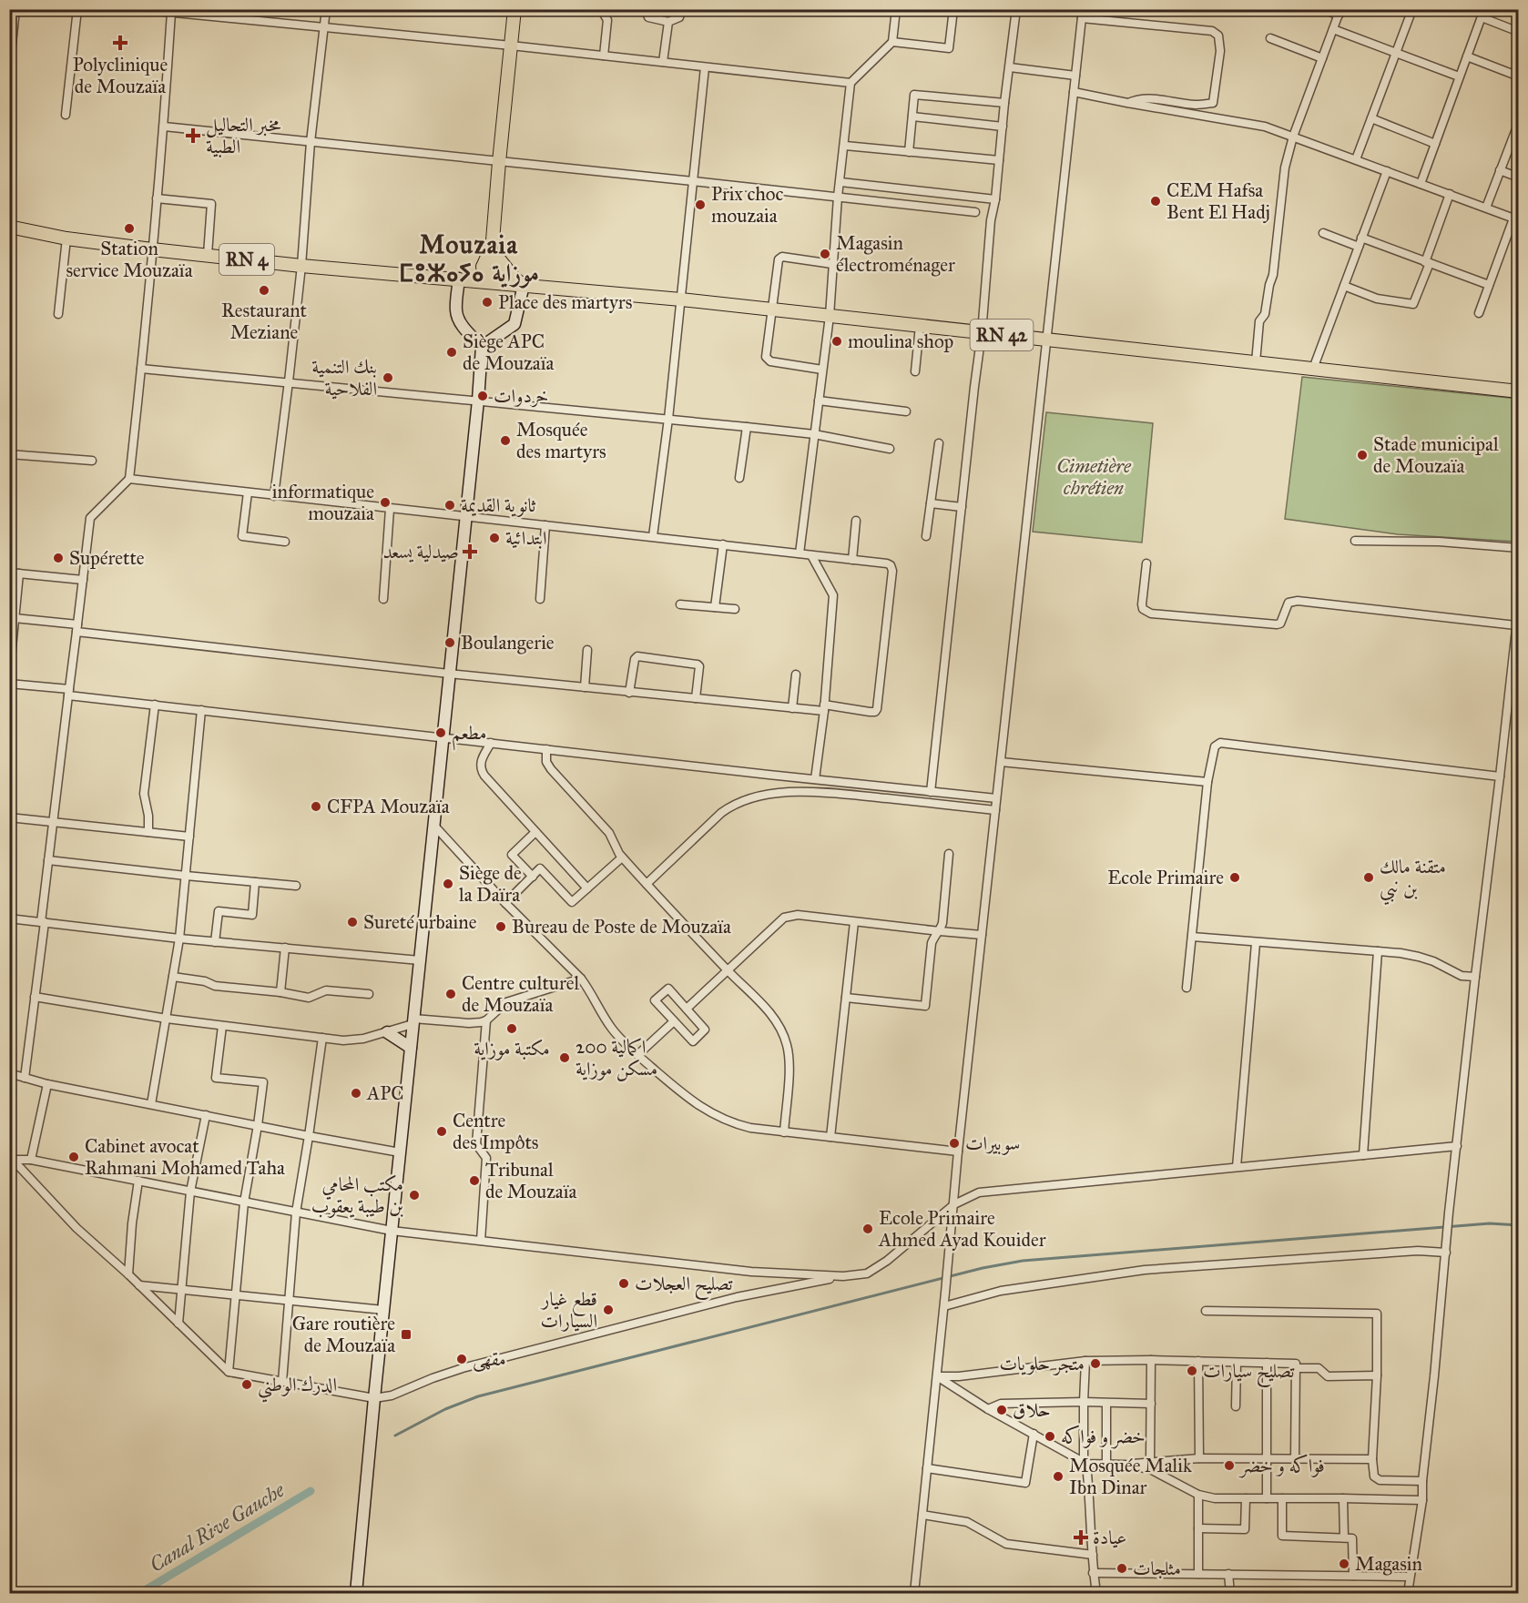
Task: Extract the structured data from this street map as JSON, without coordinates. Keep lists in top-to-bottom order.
{
  "streets": {
    "main road": ["RN 4", "RN 42"]
  },
  "crossings": [
    ["RN 4", "RN 42"]
  ],
  "districts": ["Mouzaia ⵎⵓⵣⴰⵢⴰ موزاية"],
  "water": ["Canal Rive Gauche"],
  "parks": ["Cimetière chrétien"],
  "places": {
    "health": [
      "Polyclinique de Mouzaïa",
      "مخبر التحاليل الطبية",
      "صيدلية يسعد",
      "عيادة"
    ],
    "other": [
      "CEM Hafsa Bent El Hadj",
      "Prix choc mouzaia",
      "Station service Mouzaïa",
      "Magasin électroménager",
      "Restaurant Meziane",
      "Place des martyrs",
      "moulina shop",
      "Siège APC de Mouzaïa",
      "بنك التنمية الفلاحية",
      "خردوات",
      "Mosquée des martyrs",
      "Stade municipal de Mouzaïa",
      "informatique mouzaia",
      "ثانوية القديمة",
      "ابتدائية",
      "Supérette",
      "Boulangerie",
      "مطعم",
      "CFPA Mouzaïa",
      "Ecole Primaire",
      "متقنة مالك بن نبي",
      "Siège de la Daïra",
      "Sureté urbaine",
      "Bureau de Poste de Mouzaïa",
      "Centre culturel de Mouzaïa",
      "مكتبة موزاية",
      "اكمالية 200 مسكن موزاية",
      "APC",
      "Centre des Impôts",
      "سوبيرات",
      "Cabinet avocat Rahmani Mohamed Taha",
      "Tribunal de Mouzaïa",
      "مكتب المحامي بن طيبة يعقوب",
      "Ecole Primaire Ahmed Ayad Kouider",
      "تصليح العجلات",
      "قطع غيار السيارات",
      "مقهى",
      "متجر حلويات",
      "تصليح سيارات",
      "الدرك الوطني",
      "حلاق",
      "خضر و فواكه",
      "فواكه و خضر",
      "Mosquée Malik Ibn Dinar",
      "Magasin",
      "مثلجات"
    ],
    "transit": ["Gare routière de Mouzaïa"]
  }
}
